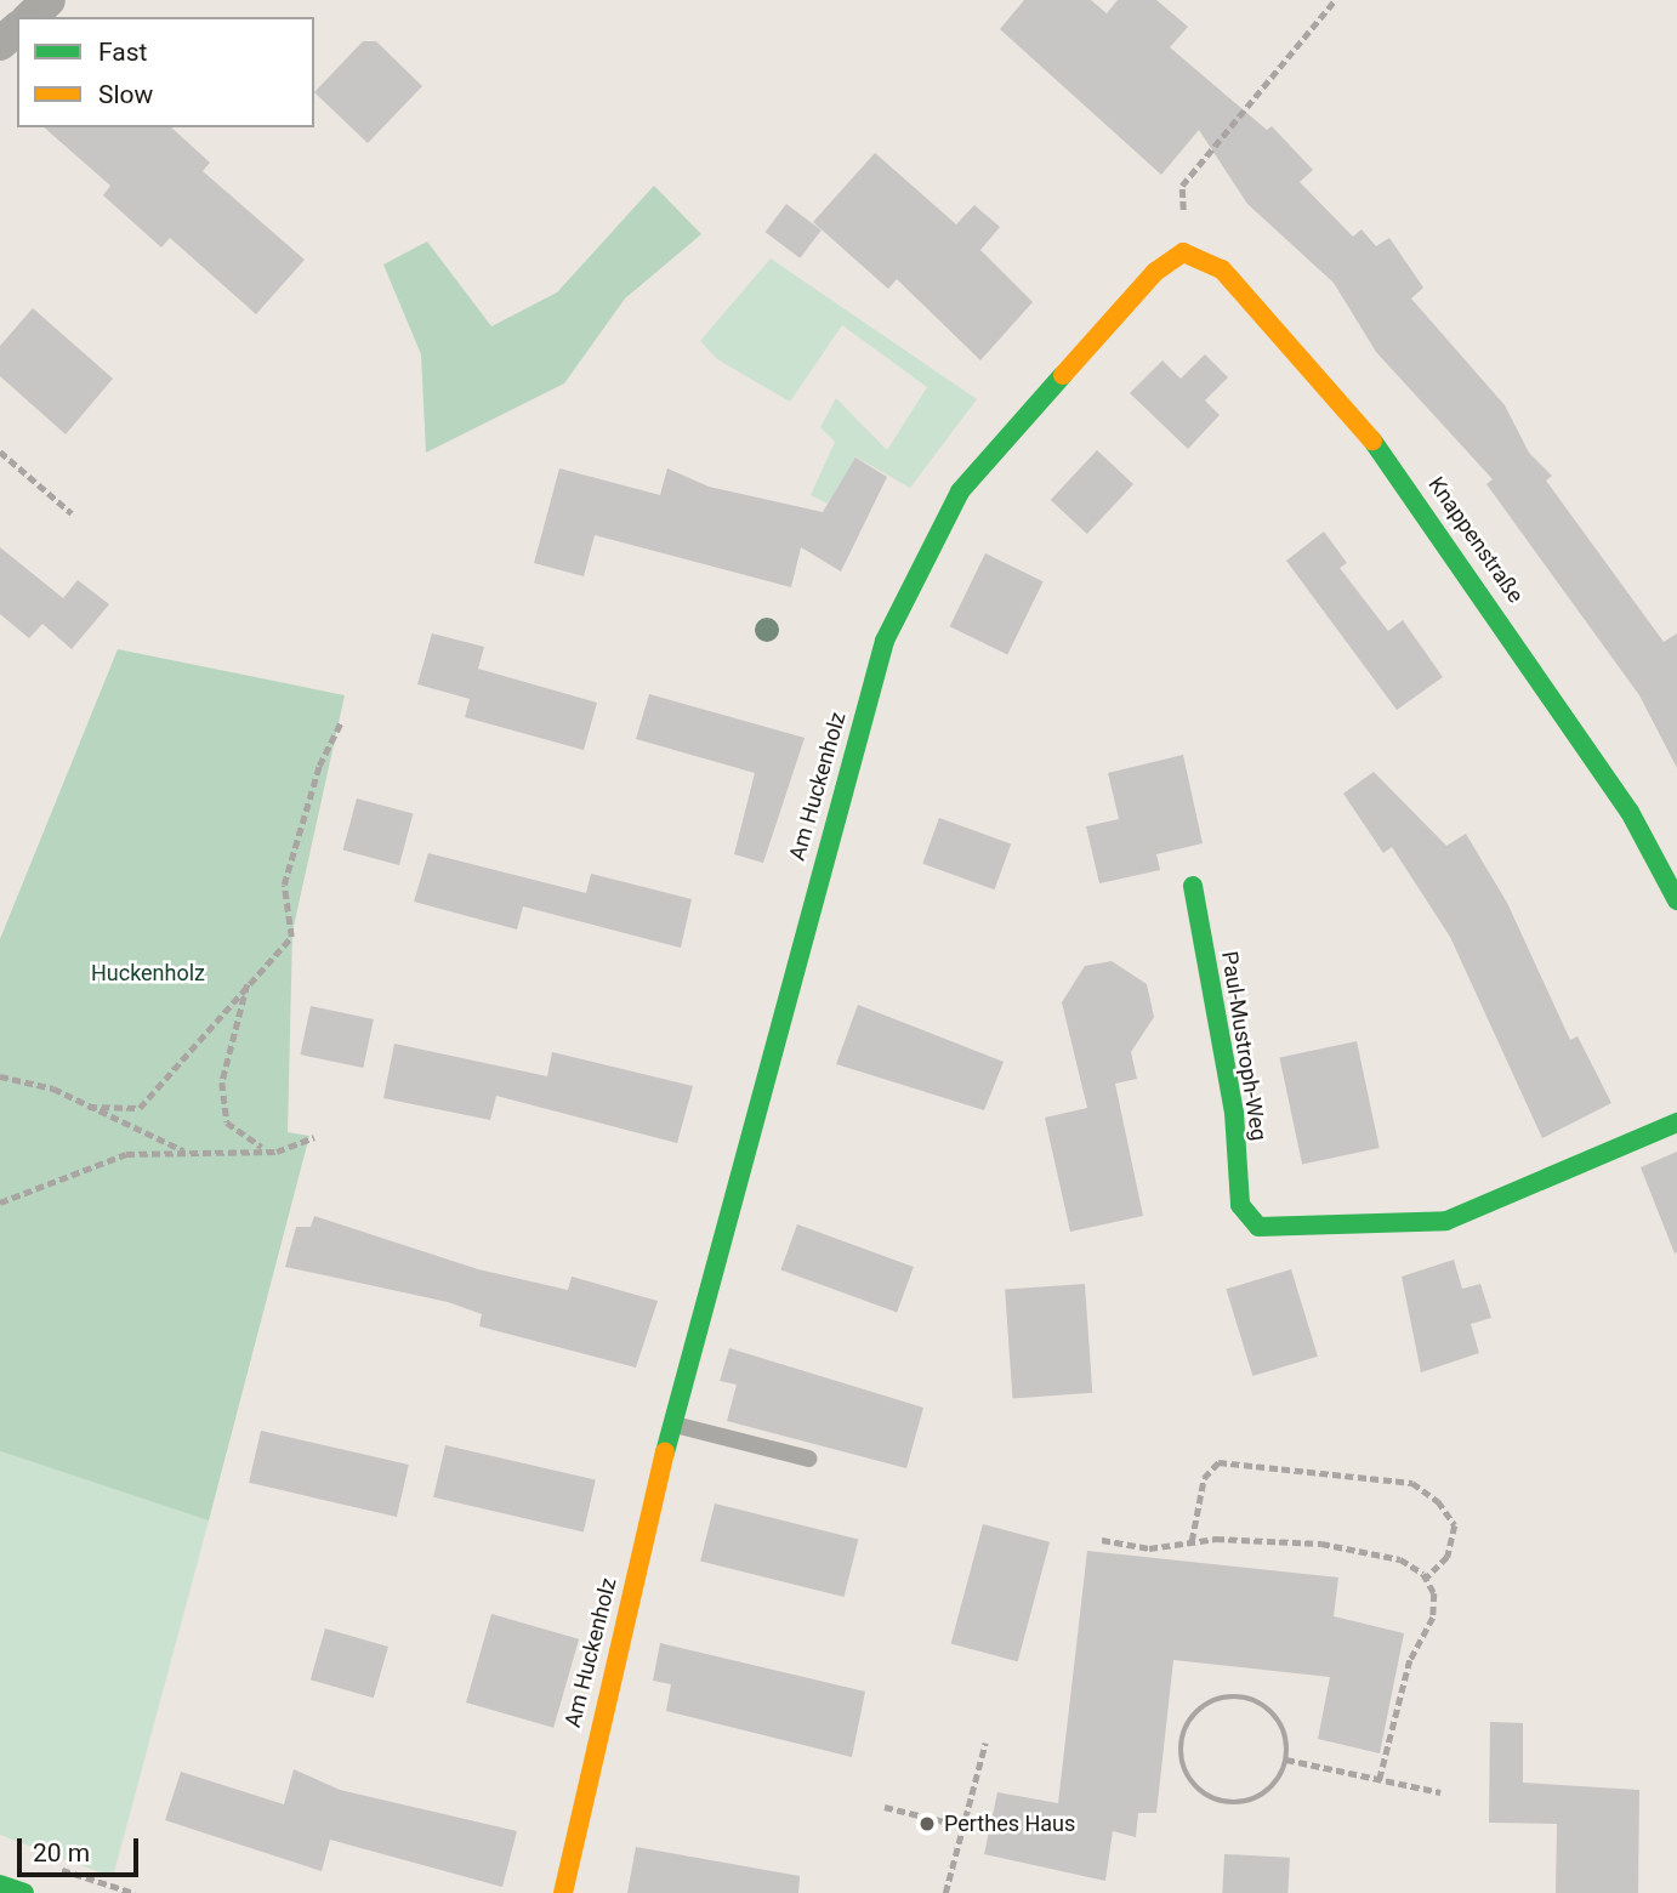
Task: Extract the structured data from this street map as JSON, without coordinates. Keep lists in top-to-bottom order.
{
  "streets": {
    "street": ["Knappenstraße", "Am Huckenholz", "Paul-Mustroph-Weg"]
  },
  "crossings": [
    ["Knappenstraße", "Am Huckenholz"]
  ],
  "parks": ["Huckenholz"],
  "places": ["Perthes Haus"],
  "legend": ["Fast", "Slow"],
  "scale_bar": "20 m"
}
